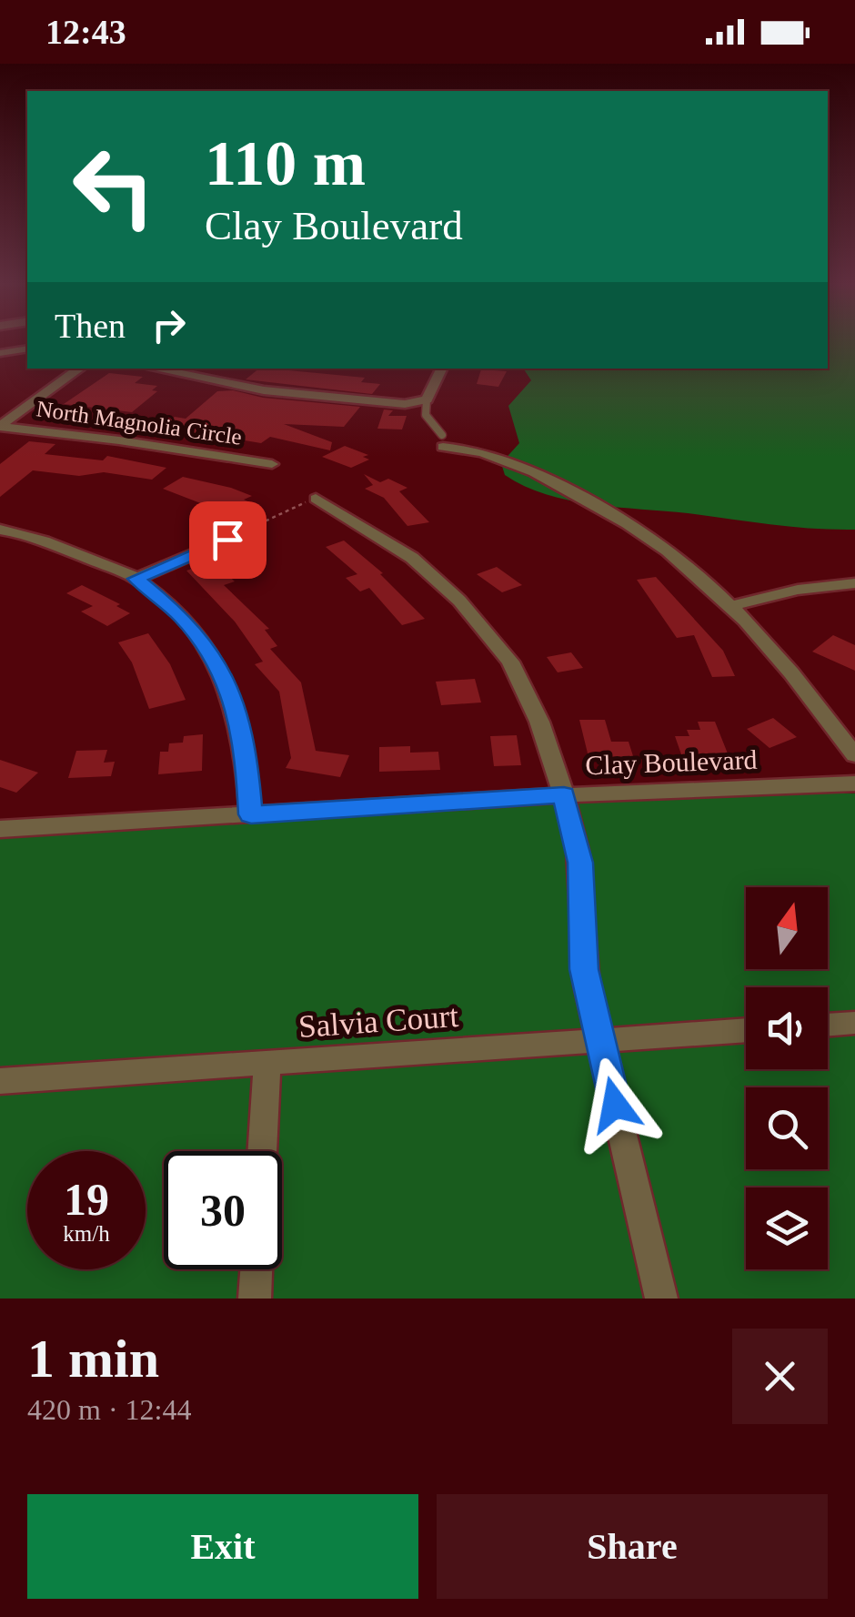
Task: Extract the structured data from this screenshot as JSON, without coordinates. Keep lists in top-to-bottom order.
{
  "streets": {
    "street": ["North Magnolia Circle", "Clay Boulevard", "Salvia Court"]
  },
  "north": "top",
  "page": {
    "status": "12:43",
    "turn": ["110 m", "Clay Boulevard"],
    "then": "Then",
    "speed": "19 km/h",
    "limit": "30",
    "heading": ["1 min", "420 m · 12:44"],
    "buttons": ["Exit", "Share"]
  }
}
